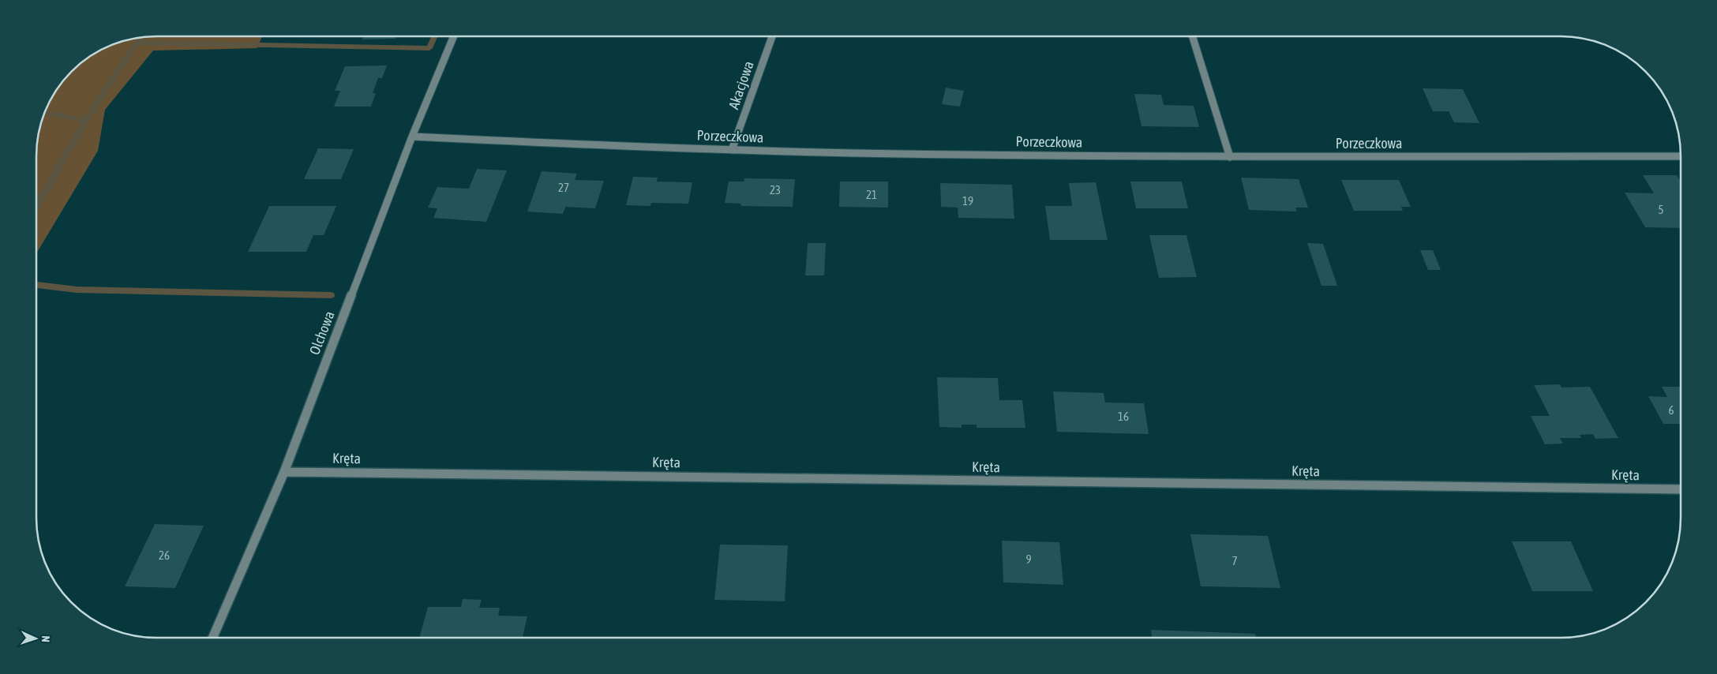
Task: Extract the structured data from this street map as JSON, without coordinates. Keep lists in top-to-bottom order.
{
  "streets": {
    "street": [
      "Akacjowa",
      "Porzeczkowa",
      "Olchowa",
      "Kręta"
    ]
  },
  "crossings": [
    ["Akacjowa", "Porzeczkowa"],
    ["Porzeczkowa", "Olchowa"],
    ["Olchowa", "Kręta"]
  ],
  "house_numbers": [
    "27",
    "23",
    "21",
    "19",
    "5",
    "6",
    "16",
    "26",
    "9",
    "7"
  ],
  "north": "right"
}
